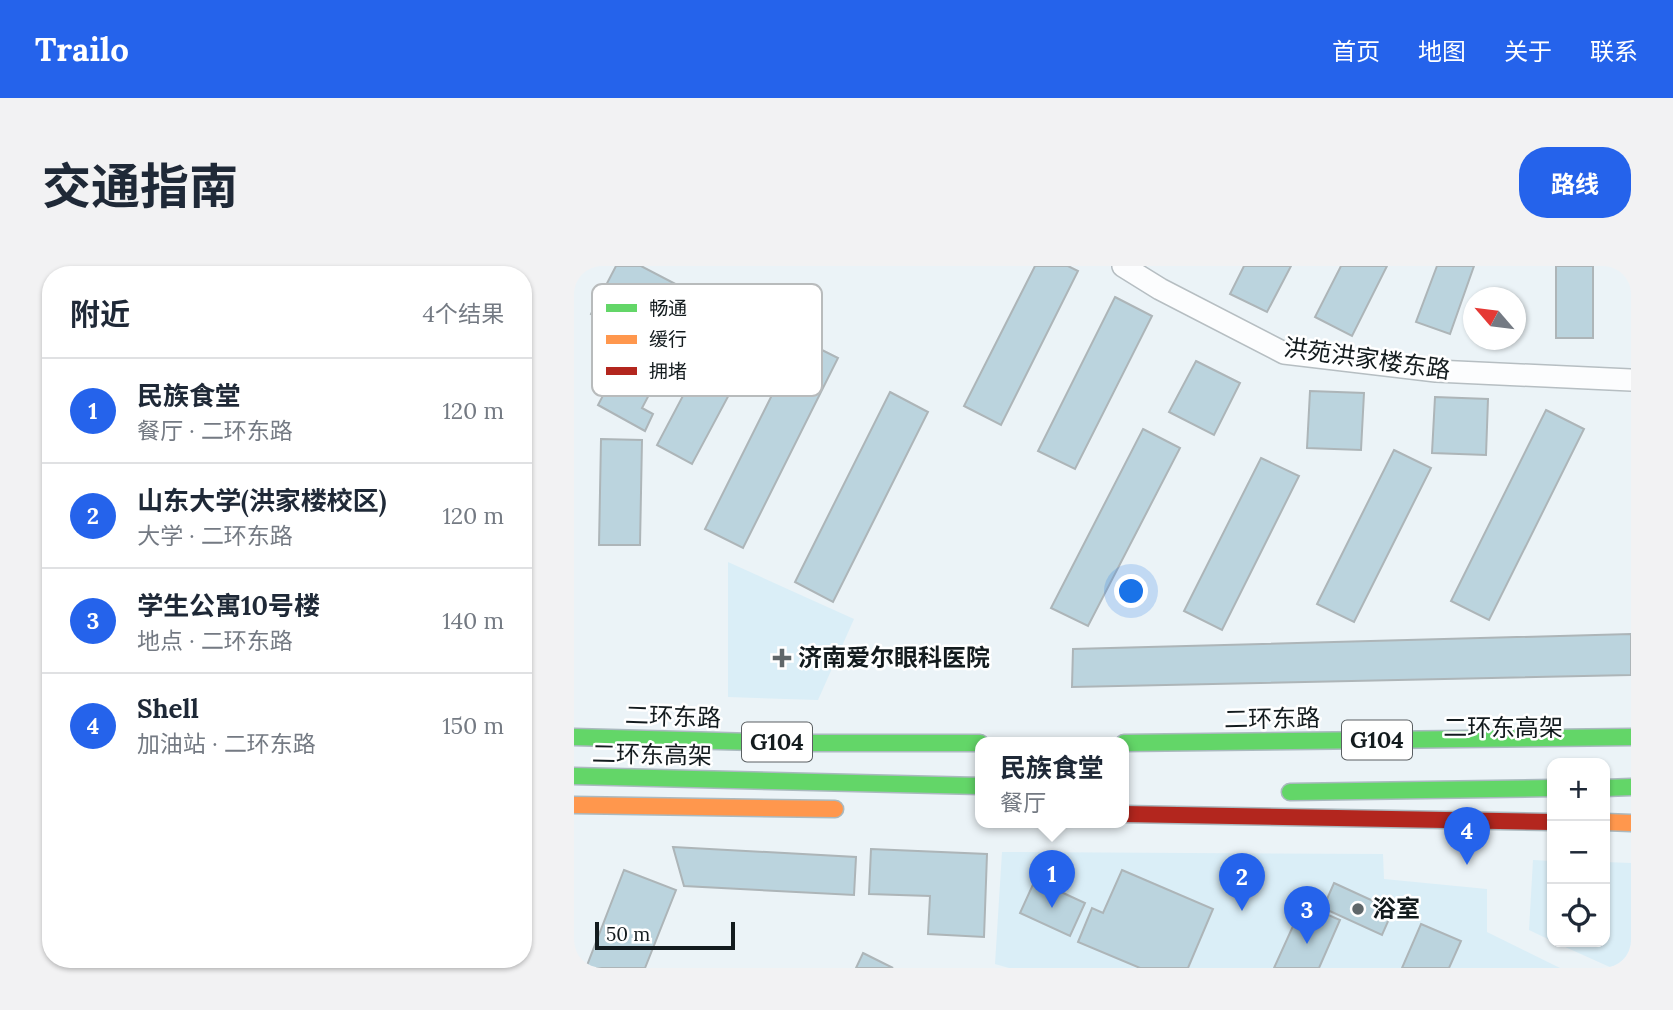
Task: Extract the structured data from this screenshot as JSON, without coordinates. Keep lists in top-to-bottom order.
{
  "streets": {
    "highway": ["二环东路", "二环东高架", "G104"],
    "street": ["洪苑洪家楼东路"]
  },
  "places": {
    "health": ["济南爱尔眼科医院"],
    "other": ["浴室"]
  },
  "legend": ["畅通", "缓行", "拥堵"],
  "scale_bar": "50 m",
  "north": "top left",
  "page": {
    "header": "Trailo",
    "nav": [
      "首页",
      "地图",
      "关于",
      "联系"
    ],
    "title": "交通指南",
    "buttons": "路线",
    "heading": ["附近", "4个结果"],
    "list": [
      {
        "mark": "1",
        "name": "民族食堂",
        "note": "餐厅 · 二环东路",
        "value": "120 m"
      },
      {
        "mark": "2",
        "name": "山东大学(洪家楼校区)",
        "note": "大学 · 二环东路",
        "value": "120 m"
      },
      {
        "mark": "3",
        "name": "学生公寓10号楼",
        "note": "地点 · 二环东路",
        "value": "140 m"
      },
      {
        "mark": "4",
        "name": "Shell",
        "note": "加油站 · 二环东路",
        "value": "150 m"
      }
    ],
    "popup": ["民族食堂", "餐厅"],
    "map_buttons": ["+", "−"],
    "pins": [
      "4",
      "1",
      "2",
      "3"
    ],
    "scale": "50 m"
  }
}
